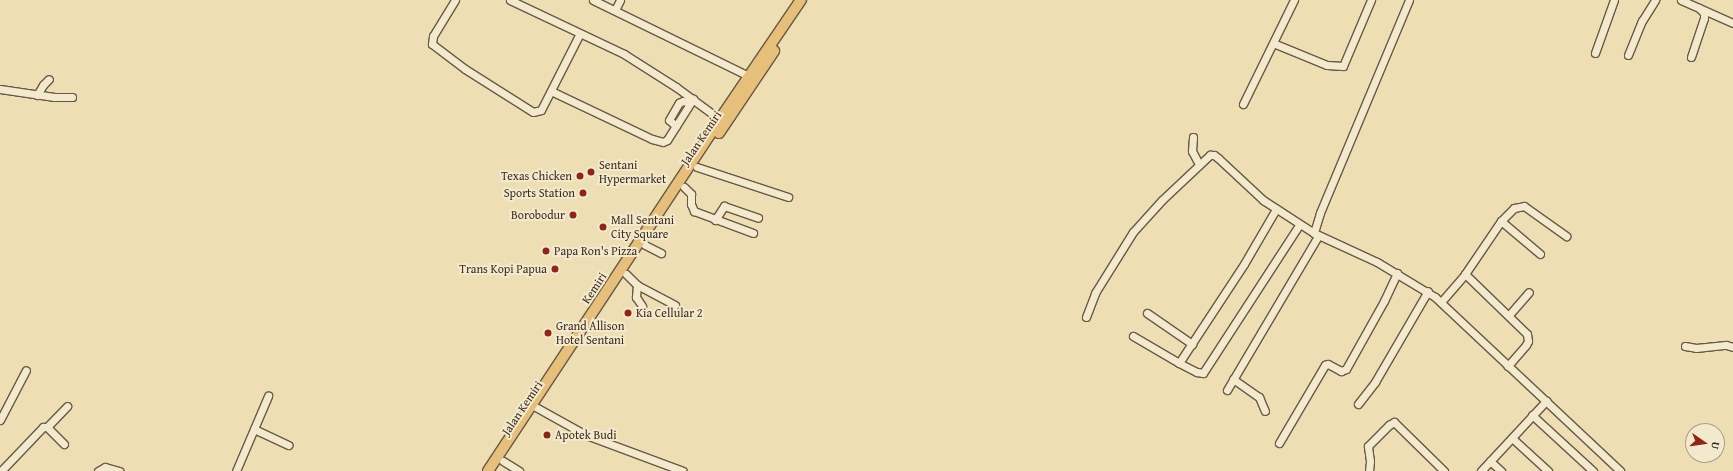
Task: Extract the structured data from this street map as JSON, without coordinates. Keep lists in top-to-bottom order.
{
  "streets": {
    "highway": ["Jalan Kemiri", "Kemiri"]
  },
  "crossings": [
    ["Jalan Kemiri", "Kemiri"]
  ],
  "places": [
    "Sentani Hypermarket",
    "Texas Chicken",
    "Sports Station",
    "Borobodur",
    "Mall Sentani City Square",
    "Papa Ron's Pizza",
    "Trans Kopi Papua",
    "Kia Cellular 2",
    "Grand Allison Hotel Sentani",
    "Apotek Budi"
  ],
  "north": "right"
}
